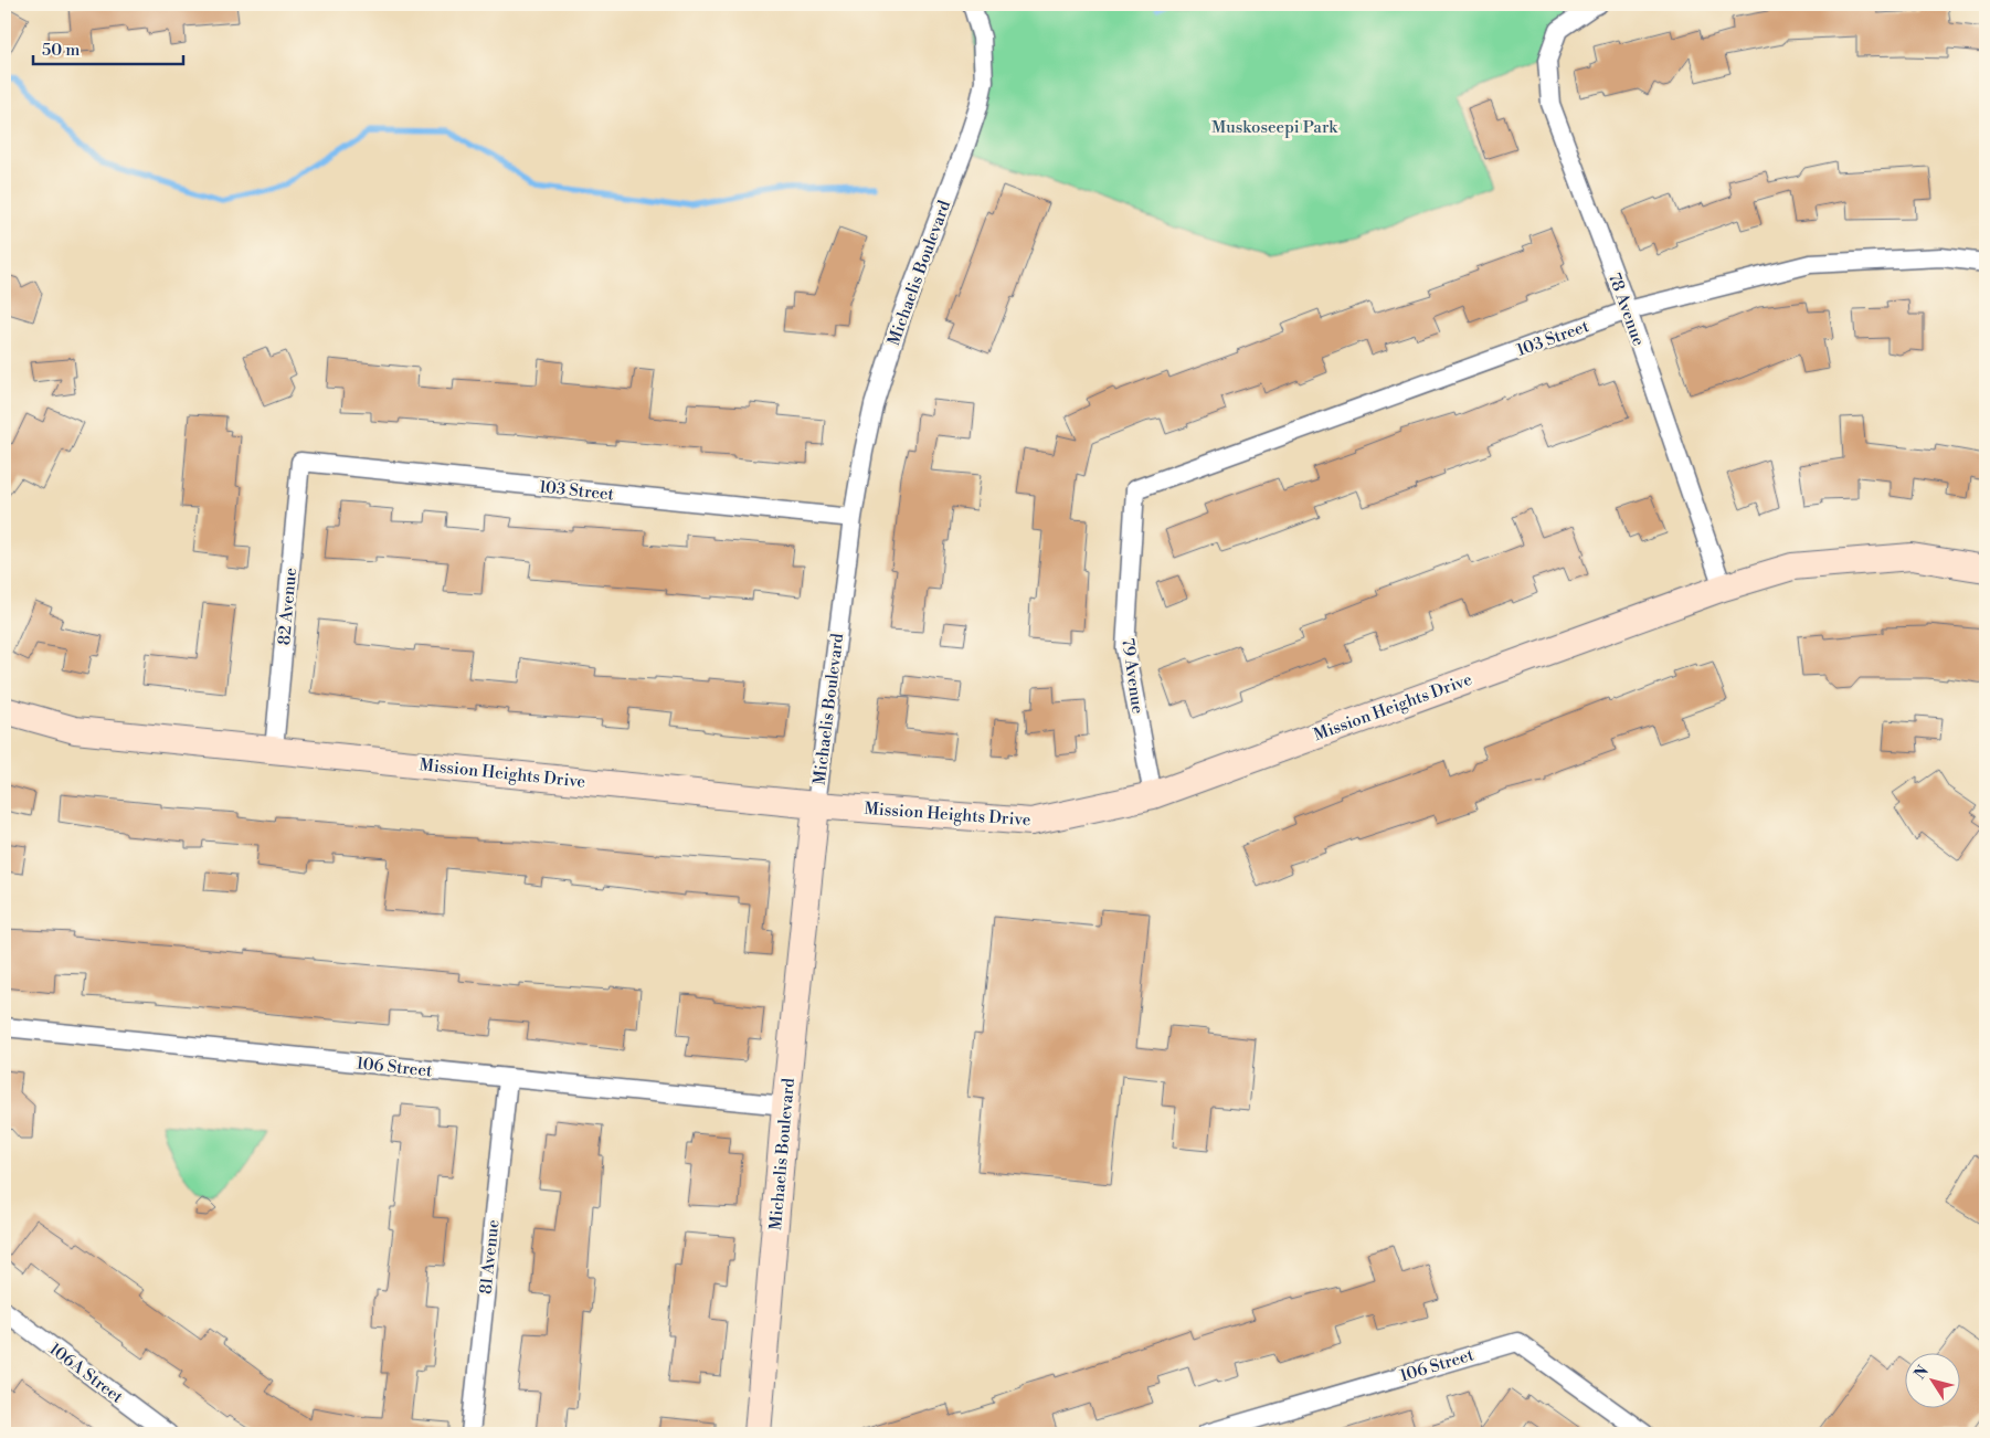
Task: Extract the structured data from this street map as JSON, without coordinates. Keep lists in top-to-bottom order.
{
  "streets": {
    "street": [
      "Michaelis Boulevard",
      "78 Avenue",
      "103 Street",
      "82 Avenue",
      "79 Avenue",
      "Mission Heights Drive",
      "106 Street",
      "81 Avenue",
      "106A Street"
    ]
  },
  "crossings": [
    ["Michaelis Boulevard", "103 Street"],
    ["Michaelis Boulevard", "Mission Heights Drive"],
    ["Michaelis Boulevard", "106 Street"],
    ["78 Avenue", "103 Street"],
    ["78 Avenue", "Mission Heights Drive"],
    ["103 Street", "82 Avenue"],
    ["103 Street", "79 Avenue"],
    ["82 Avenue", "Mission Heights Drive"],
    ["79 Avenue", "Mission Heights Drive"],
    ["106 Street", "81 Avenue"]
  ],
  "parks": ["Muskoseepi Park"],
  "scale_bar": "50 m",
  "north": "top left"
}
